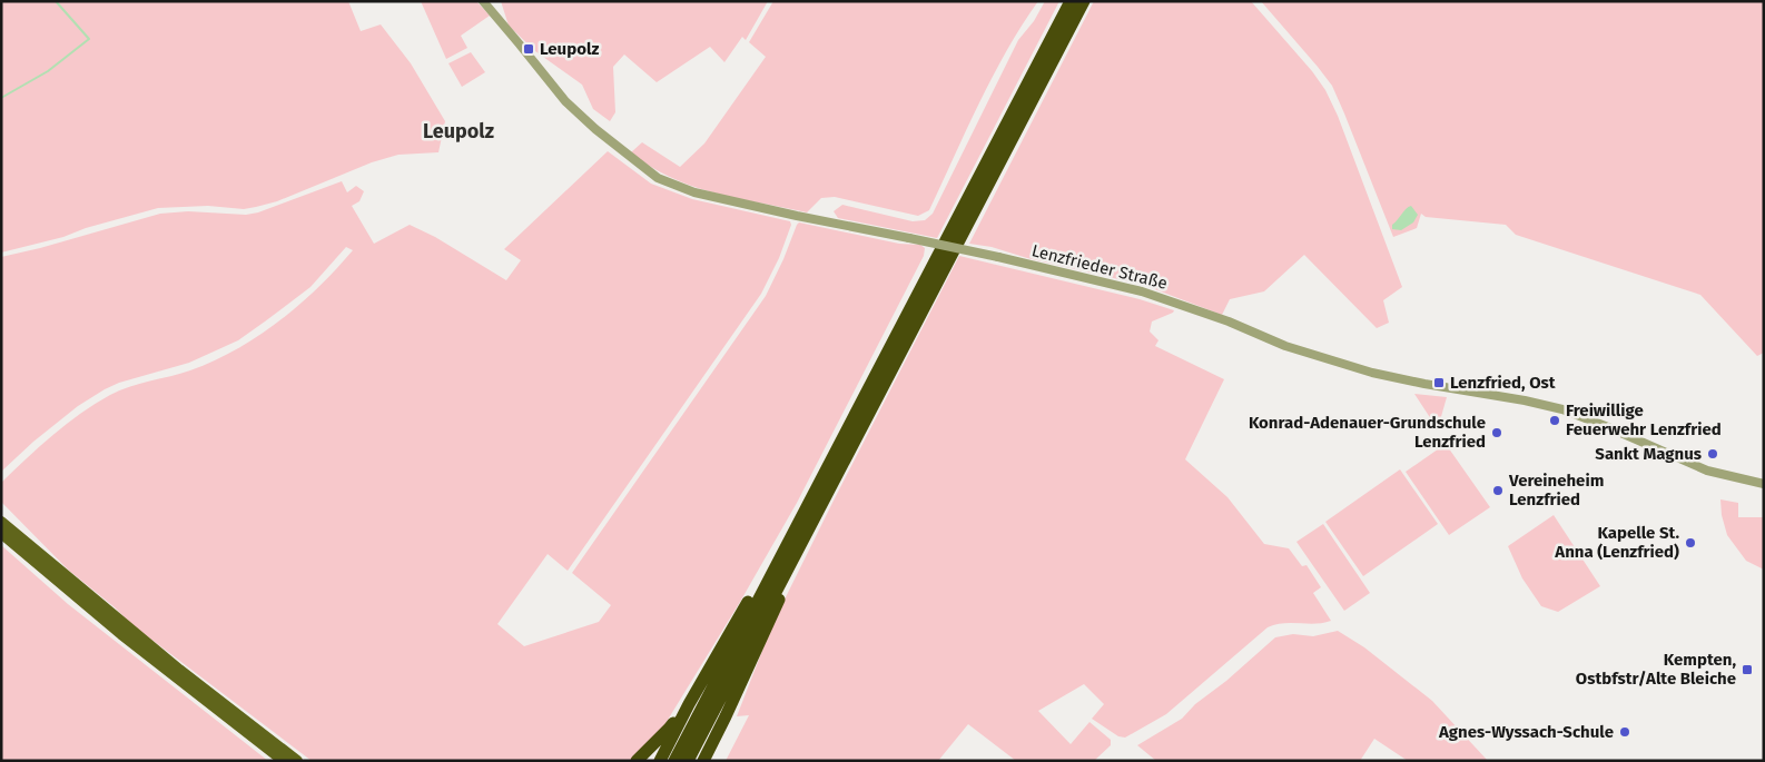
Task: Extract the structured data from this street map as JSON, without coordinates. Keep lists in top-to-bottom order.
{
  "streets": {
    "street": ["Lenzfrieder Straße"]
  },
  "districts": ["Leupolz"],
  "places": {
    "transit": ["Leupolz", "Lenzfried, Ost", "Kempten, Ostbfstr/Alte Bleiche"],
    "other": [
      "Freiwillige Feuerwehr Lenzfried",
      "Konrad-Adenauer-Grundschule Lenzfried",
      "Sankt Magnus",
      "Vereineheim Lenzfried",
      "Kapelle St. Anna (Lenzfried)",
      "Agnes-Wyssach-Schule"
    ]
  }
}
